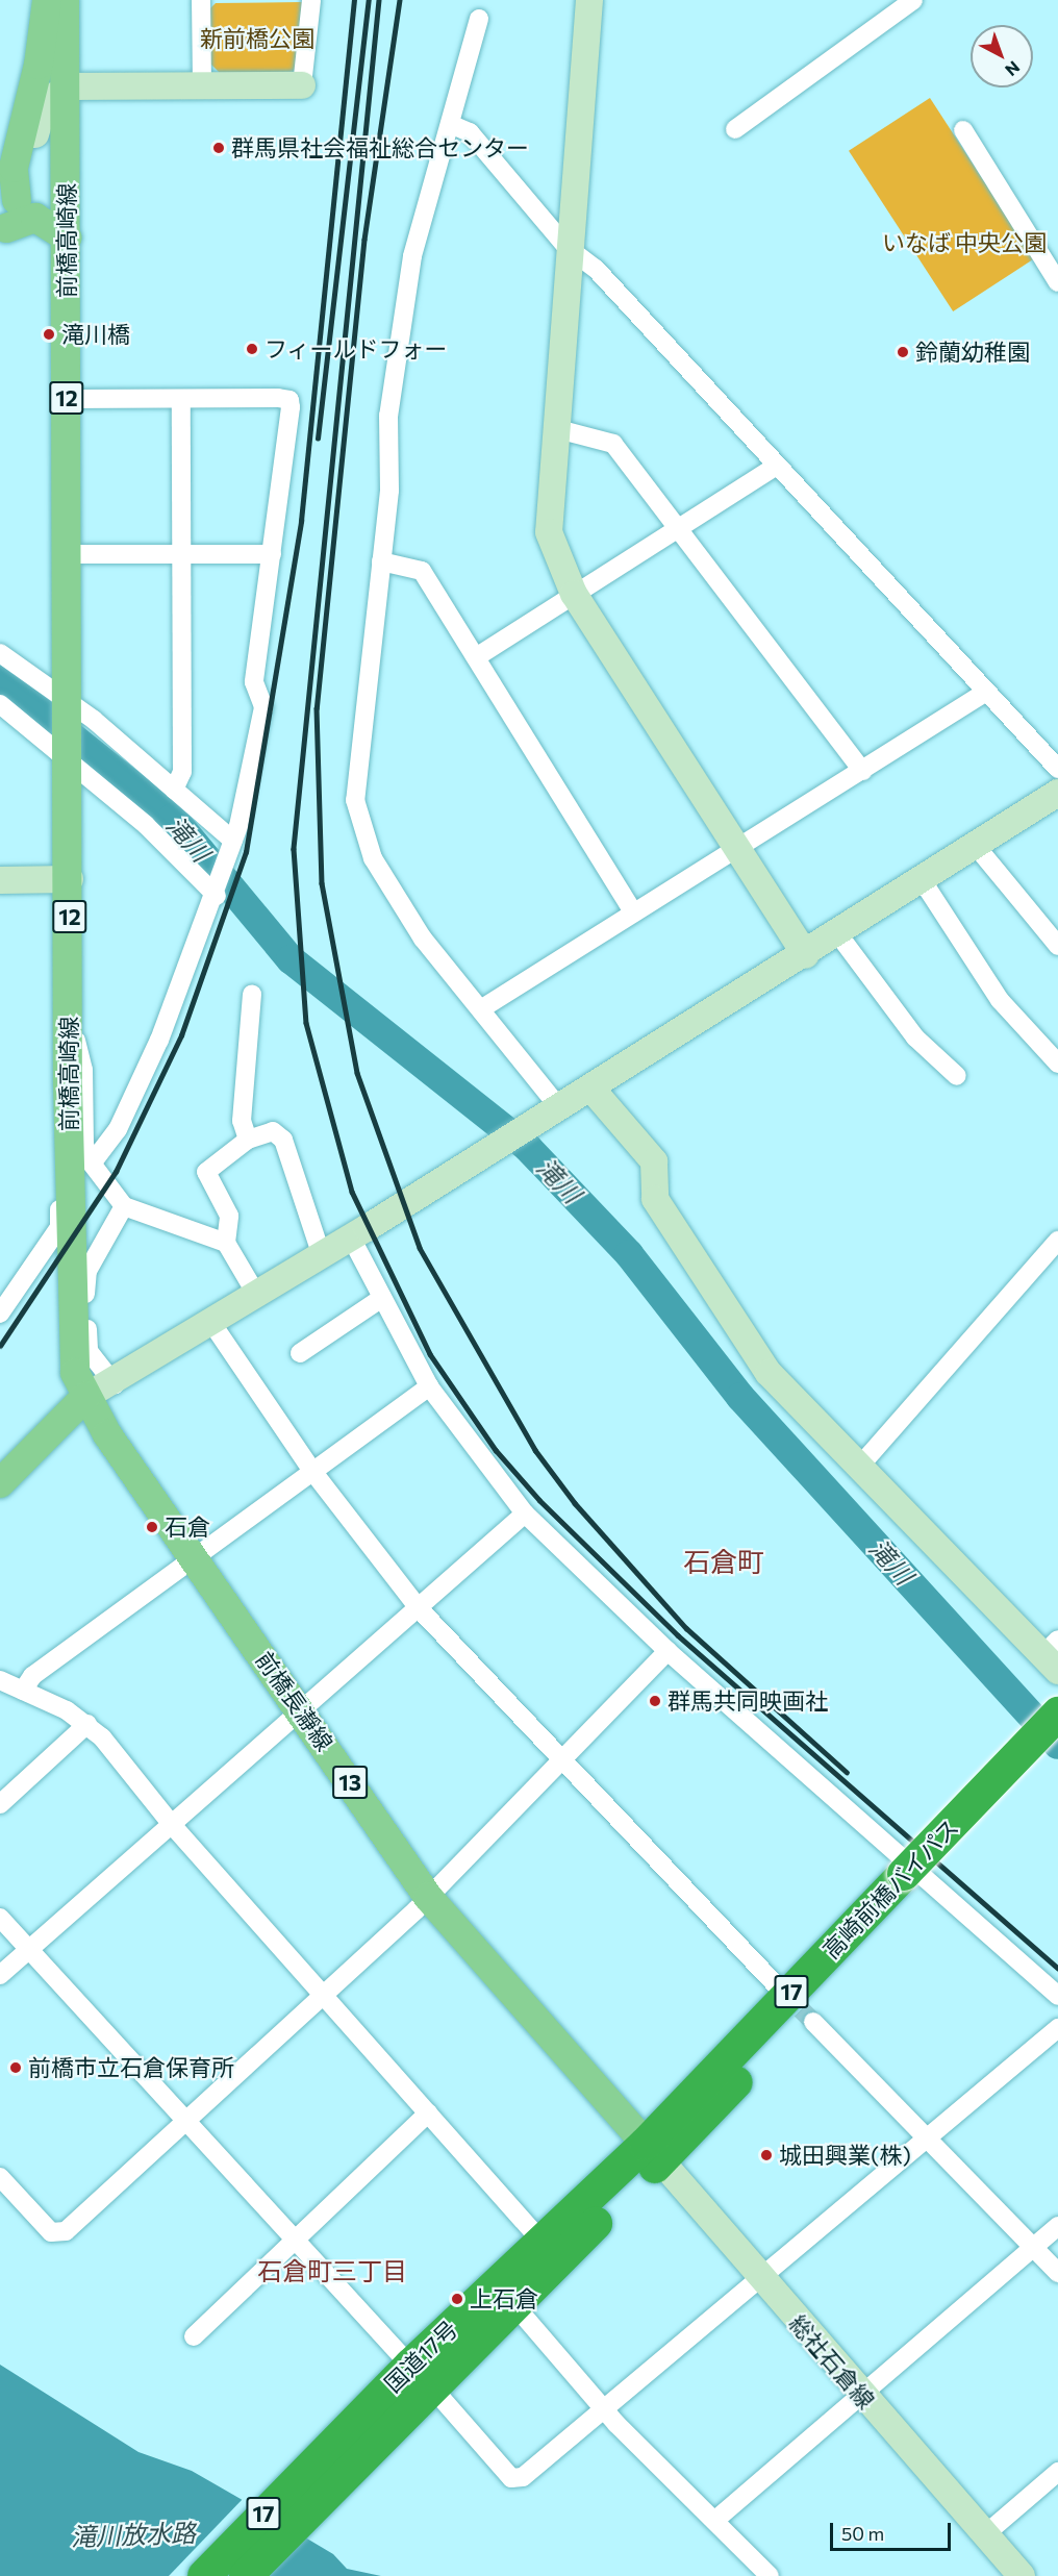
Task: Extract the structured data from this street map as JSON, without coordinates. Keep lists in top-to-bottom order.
{
  "streets": {
    "highway": ["高崎前橋バイパス", "17", "国道17号"],
    "main road": [
      "前橋高崎線",
      "12",
      "前橋長瀞線",
      "13"
    ],
    "street": ["総社石倉線"]
  },
  "crossings": [
    ["前橋高崎線", "12"],
    ["前橋高崎線", "前橋長瀞線"],
    ["前橋長瀞線", "高崎前橋バイパス"],
    ["前橋長瀞線", "国道17号"],
    ["前橋長瀞線", "総社石倉線"],
    ["高崎前橋バイパス", "国道17号"],
    ["高崎前橋バイパス", "総社石倉線"],
    ["国道17号", "総社石倉線"]
  ],
  "districts": ["石倉町", "石倉町三丁目"],
  "water": ["滝川", "滝川放水路"],
  "parks": ["新前橋公園", "いなば 中央公園"],
  "places": [
    "群馬県社会福祉総合センター",
    "滝川橋",
    "フィールドフォー",
    "鈴蘭幼稚園",
    "石倉",
    "群馬共同映画社",
    "前橋市立石倉保育所",
    "城田興業(株)",
    "上石倉"
  ],
  "scale_bar": "50 m",
  "north": "bottom right"
}
